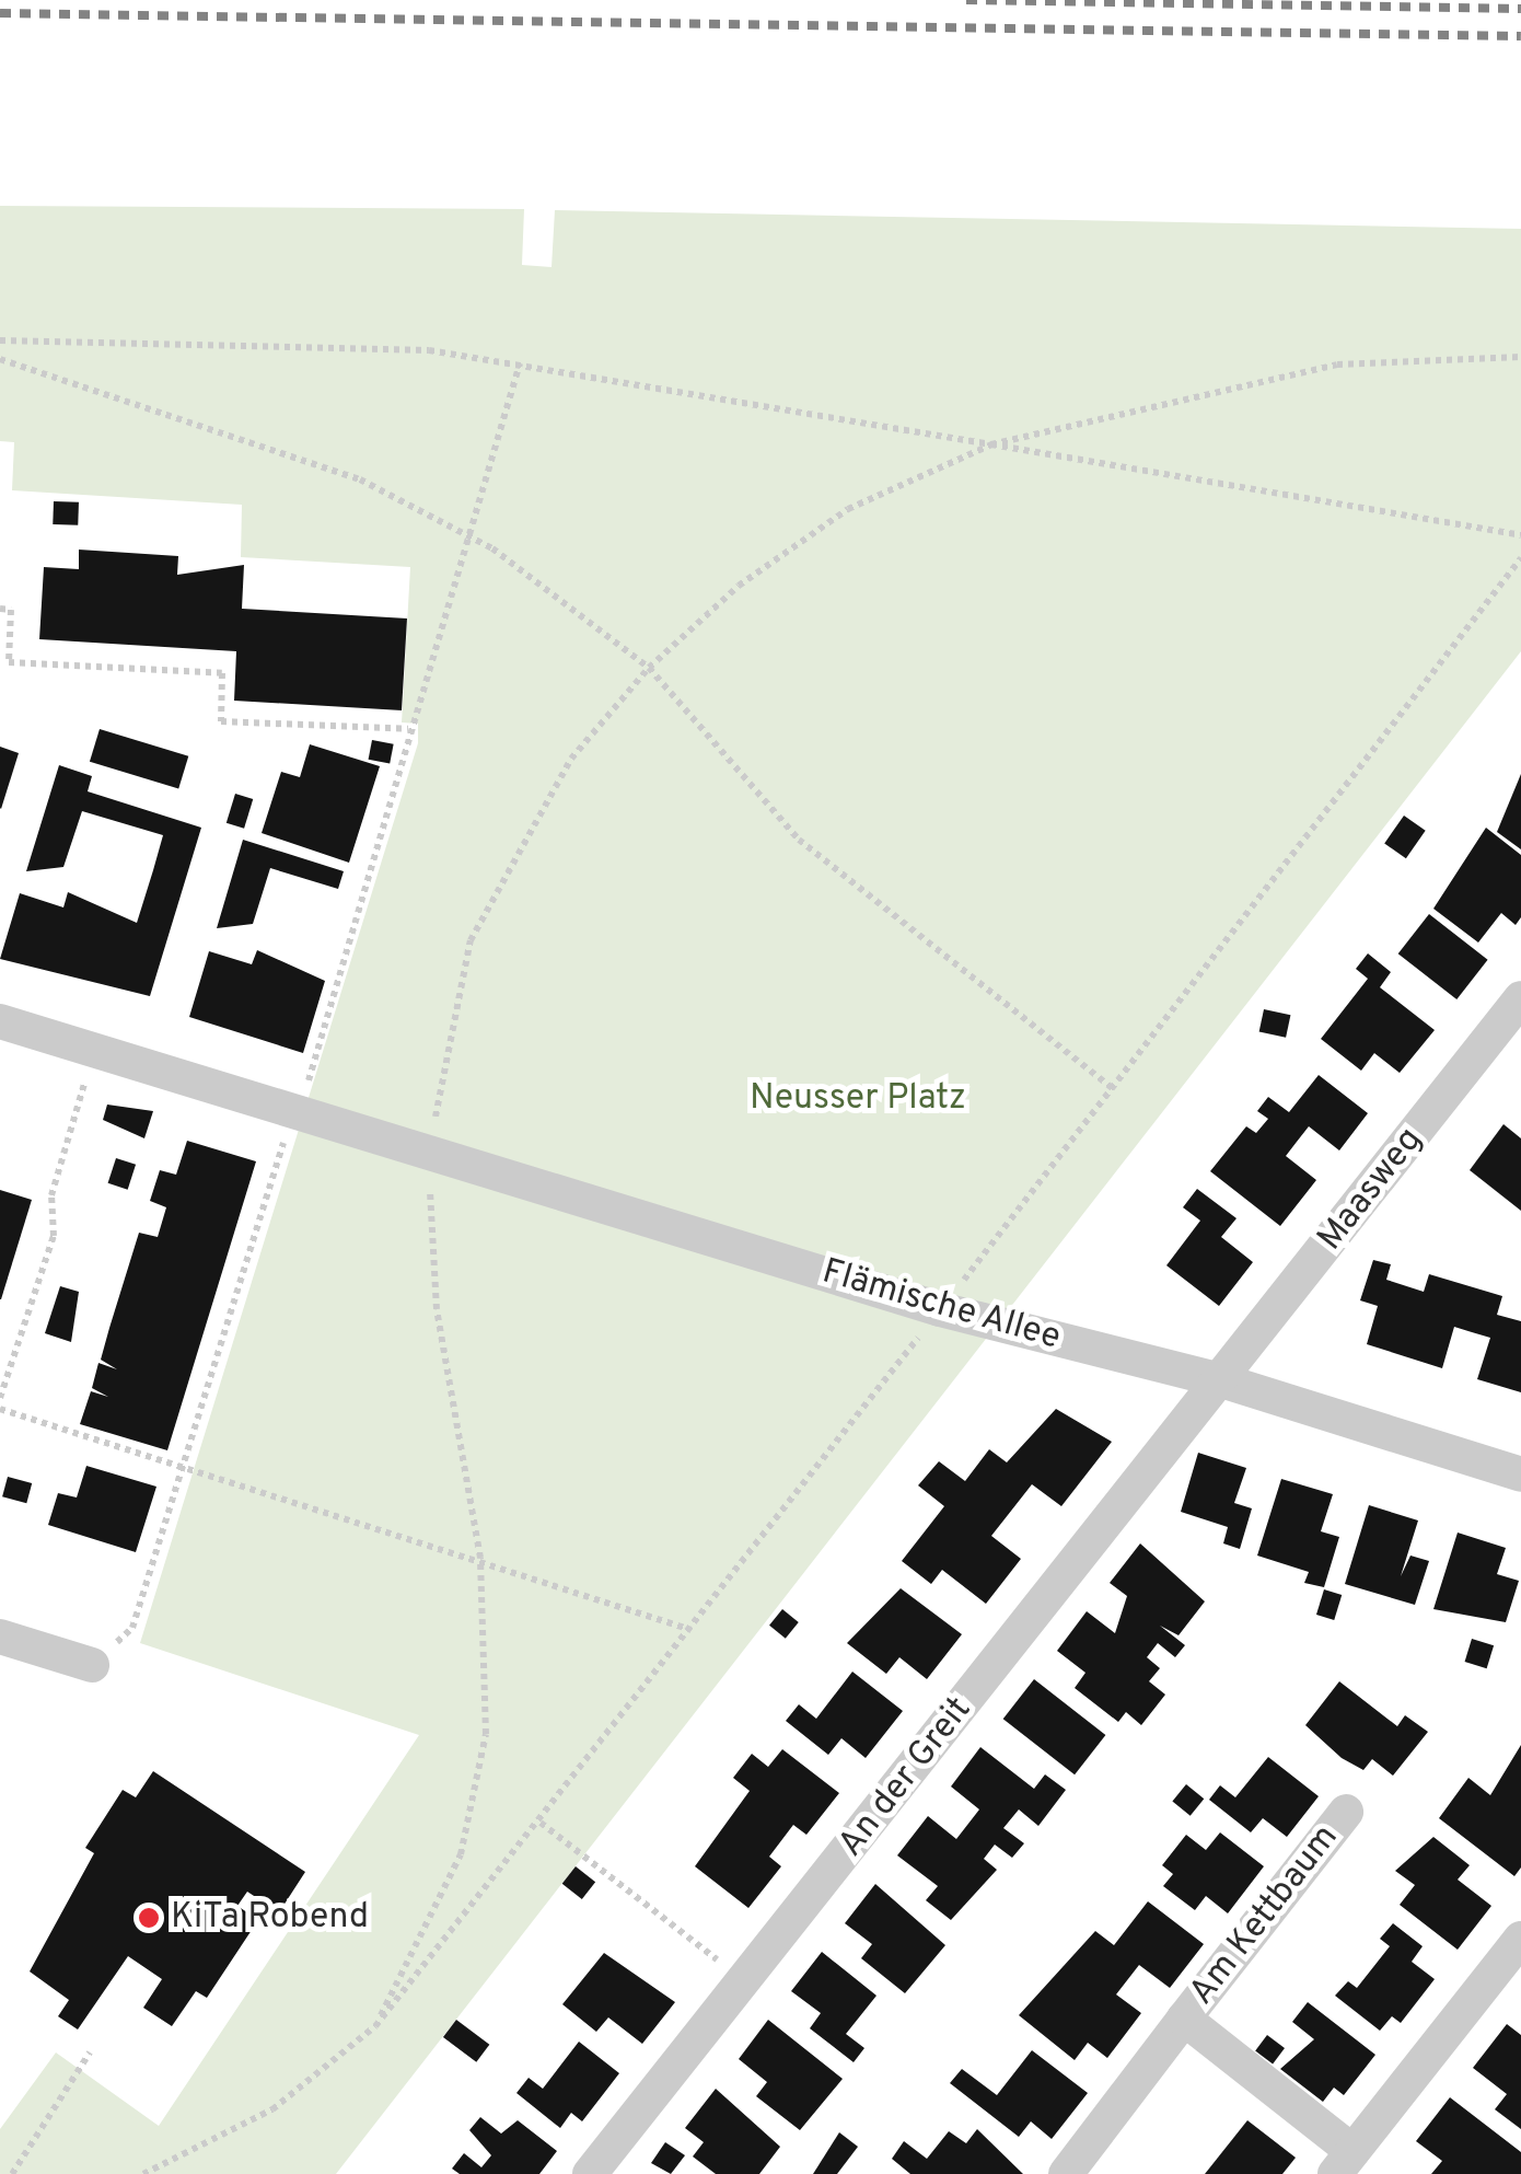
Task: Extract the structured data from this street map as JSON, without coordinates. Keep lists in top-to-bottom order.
{
  "streets": {
    "street": [
      "Maasweg",
      "Flämische Allee",
      "An der Greit",
      "Am Kettbaum"
    ]
  },
  "crossings": [
    ["Maasweg", "Flämische Allee"],
    ["Maasweg", "An der Greit"],
    ["Flämische Allee", "An der Greit"]
  ],
  "parks": ["Neusser Platz"],
  "places": ["KiTa Robend"]
}
